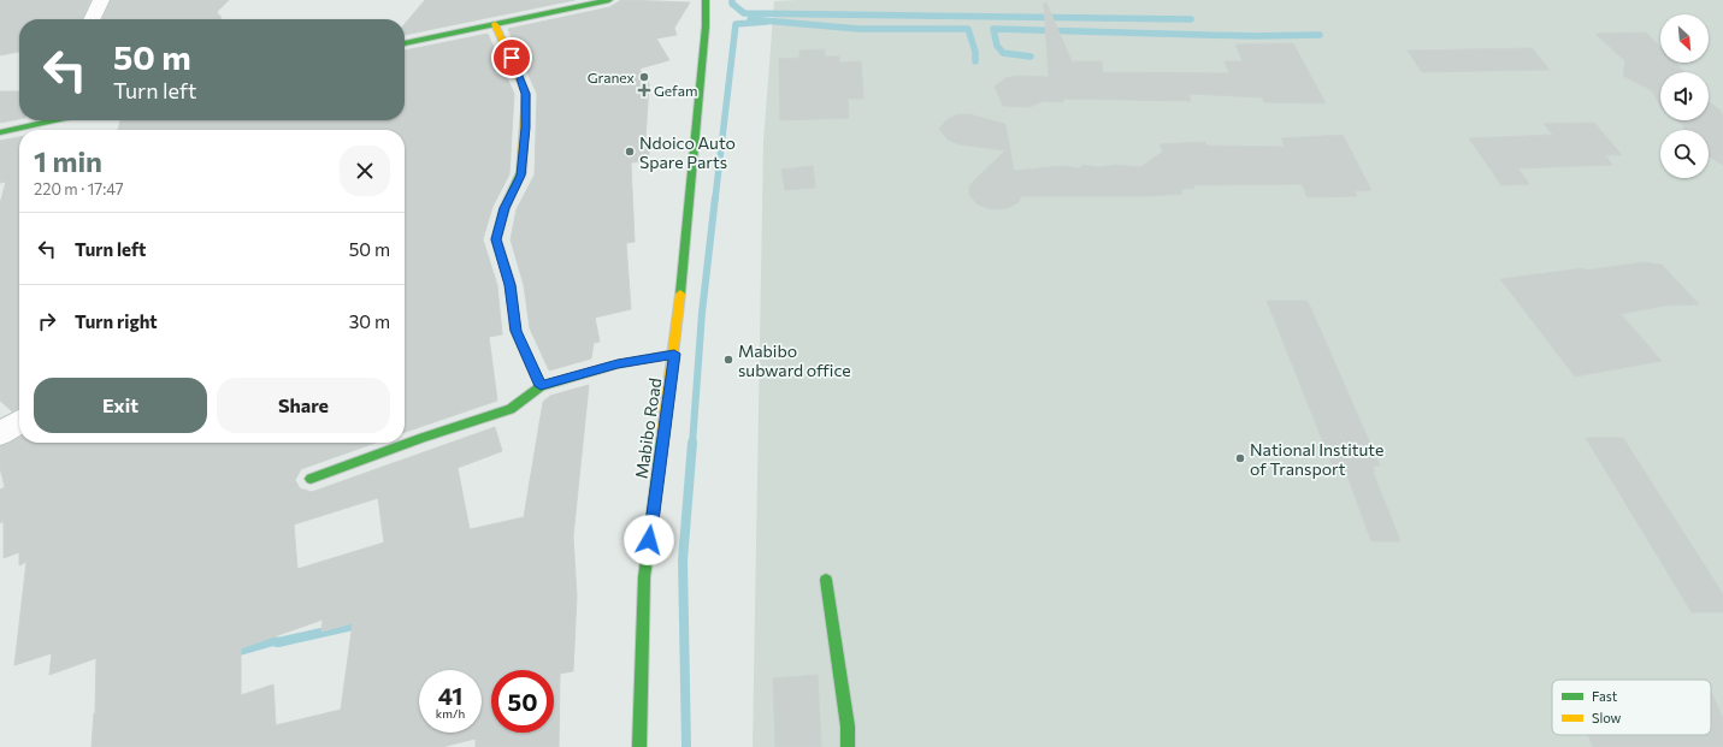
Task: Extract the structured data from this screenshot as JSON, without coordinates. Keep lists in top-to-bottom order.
{
  "streets": {
    "street": ["Mabibo Road"]
  },
  "places": {
    "other": [
      "Granex",
      "Ndoico Auto Spare Parts",
      "Mabibo subward office",
      "National Institute of Transport"
    ],
    "health": ["Gefam"]
  },
  "legend": ["Fast", "Slow"],
  "north": "bottom right",
  "page": {
    "turn": ["50 m", "Turn left"],
    "heading": ["1 min", "220 m · 17:47"],
    "list": [
      {
        "name": "Turn left",
        "value": "50 m"
      },
      {
        "name": "Turn right",
        "value": "30 m"
      }
    ],
    "buttons": ["Exit", "Share"],
    "speed": "41 km/h",
    "limit": "50"
  }
}
